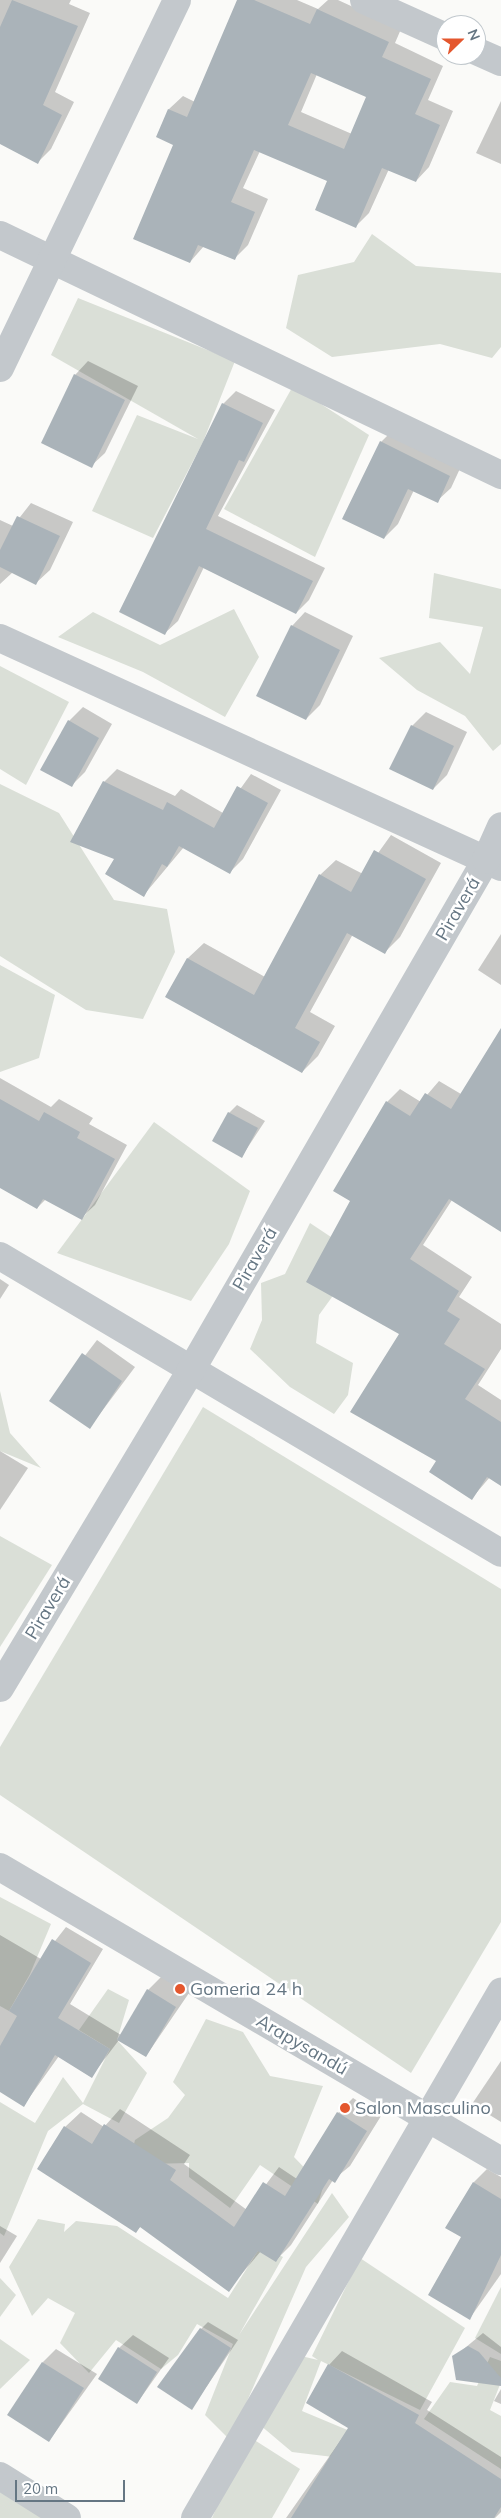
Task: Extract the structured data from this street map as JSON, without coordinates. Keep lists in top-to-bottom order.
{
  "streets": {
    "street": ["Piraverá", "Arapysandú"]
  },
  "places": ["Gomeria 24 h", "Salon Masculino"],
  "scale_bar": "20 m",
  "north": "right"
}
